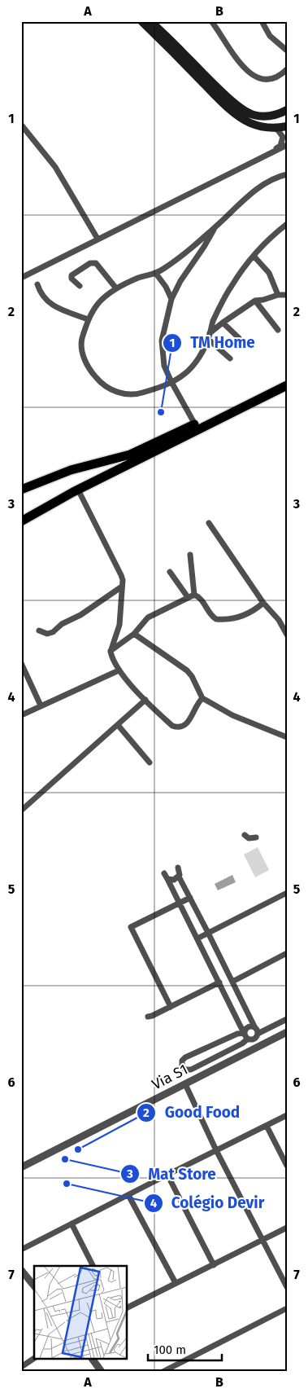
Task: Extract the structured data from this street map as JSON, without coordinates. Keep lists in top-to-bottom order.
{
  "streets": {
    "street": ["Via S1"]
  },
  "places": [
    "TM Home",
    "Good Food",
    "Mat Store",
    "Colégio Devir"
  ],
  "scale_bar": "100 m",
  "grid": {
    "columns": ["A", "B"],
    "rows": [
      "1",
      "2",
      "3",
      "4",
      "5",
      "6",
      "7"
    ]
  }
}
